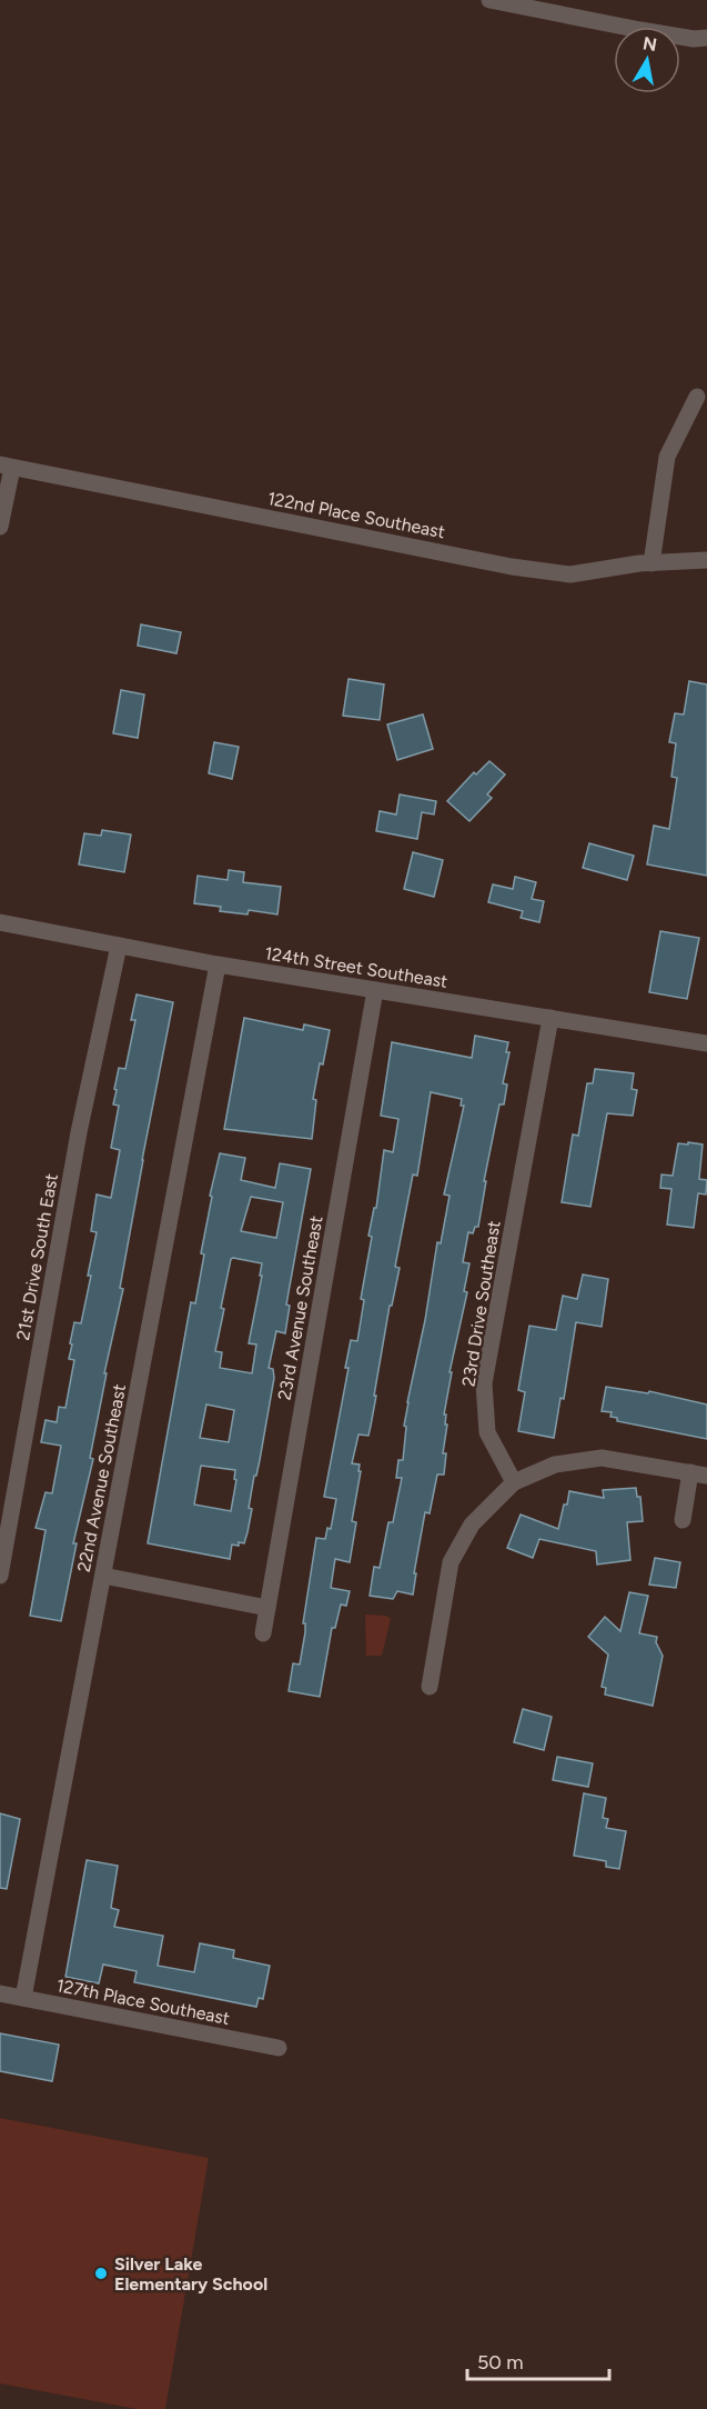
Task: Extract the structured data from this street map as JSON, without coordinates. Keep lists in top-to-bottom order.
{
  "streets": {
    "street": [
      "122nd Place Southeast",
      "124th Street Southeast",
      "21st Drive South East",
      "23rd Drive Southeast",
      "23rd Avenue Southeast",
      "22nd Avenue Southeast",
      "127th Place Southeast"
    ]
  },
  "crossings": [
    ["124th Street Southeast", "21st Drive South East"],
    ["124th Street Southeast", "23rd Drive Southeast"],
    ["124th Street Southeast", "23rd Avenue Southeast"],
    ["124th Street Southeast", "22nd Avenue Southeast"],
    ["22nd Avenue Southeast", "127th Place Southeast"]
  ],
  "places": ["Silver Lake Elementary School"],
  "scale_bar": "50 m",
  "north": "top"
}
